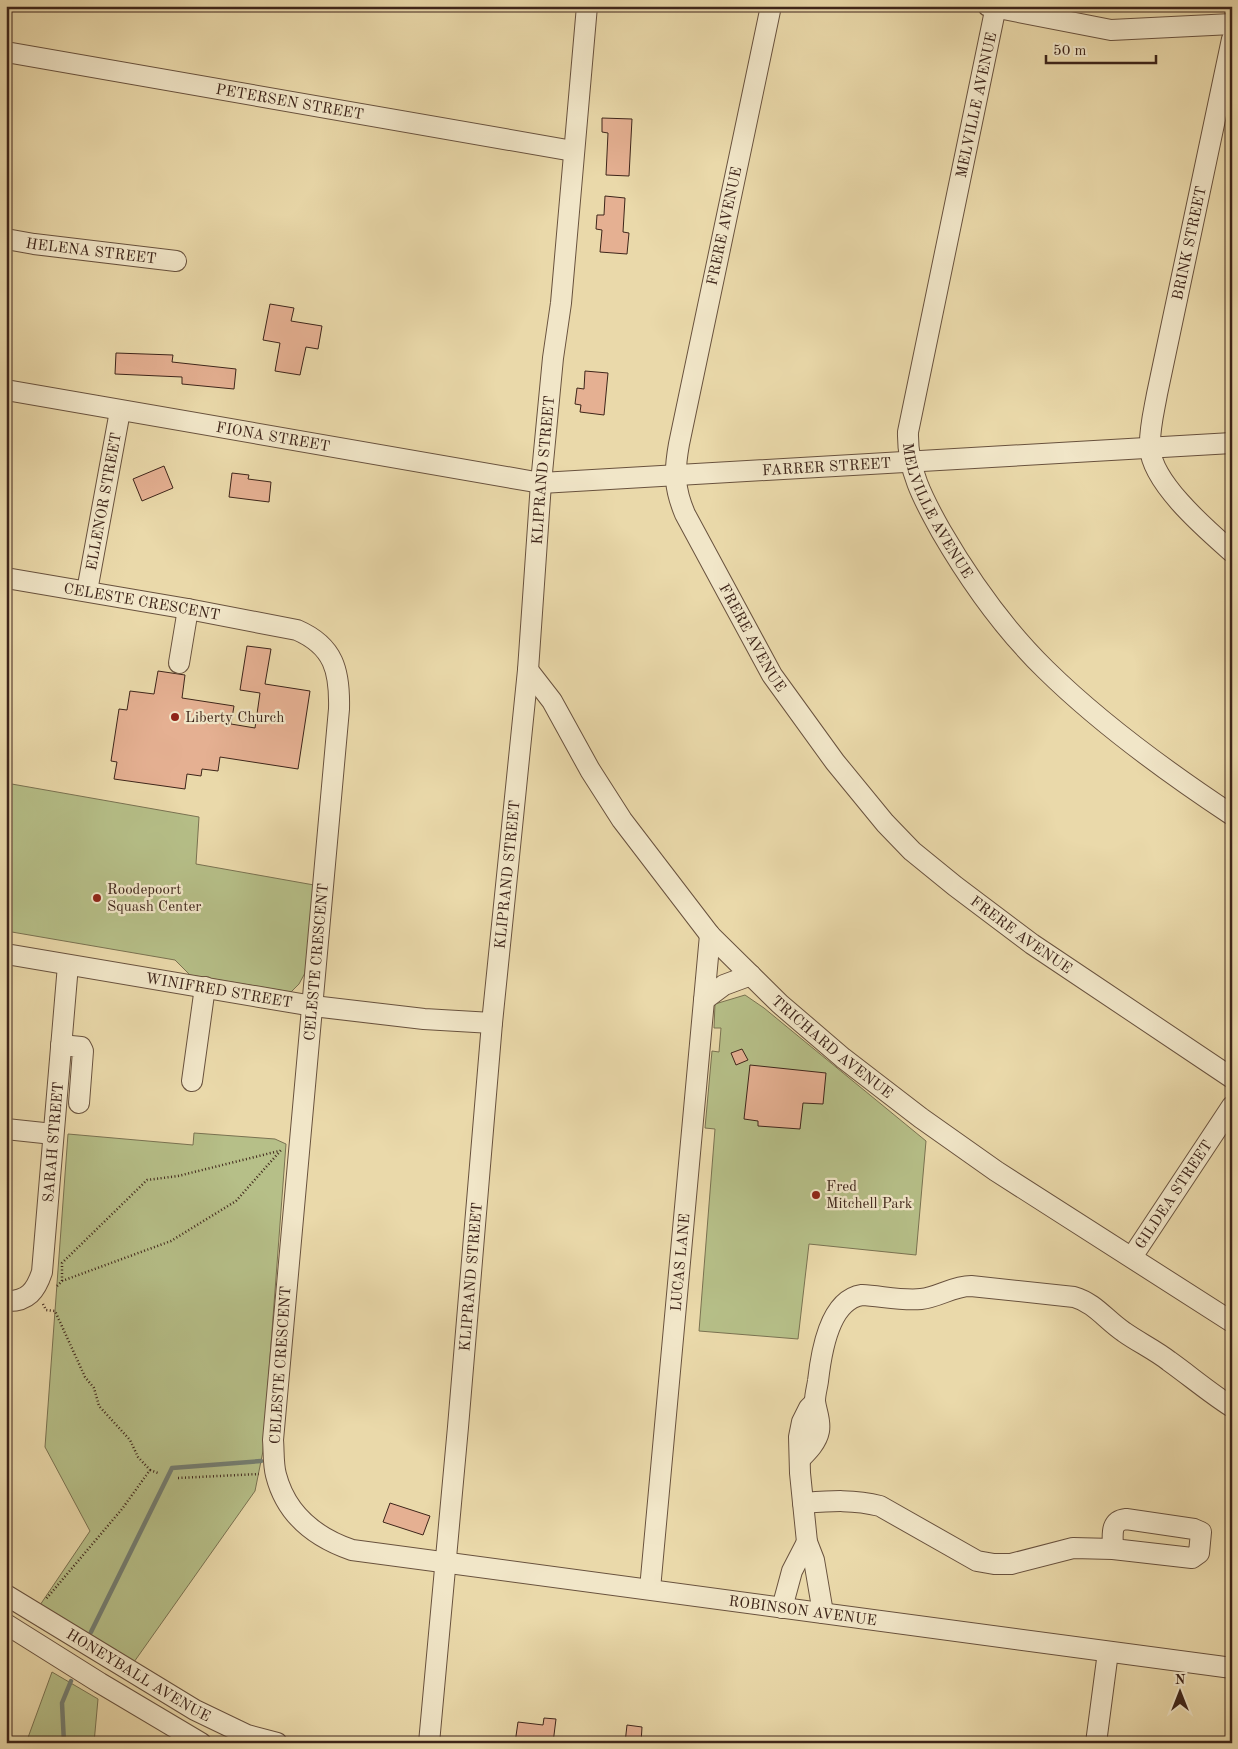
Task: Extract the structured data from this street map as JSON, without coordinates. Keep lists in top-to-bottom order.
{
  "streets": {
    "street": [
      "PETERSEN STREET",
      "MELVILLE AVENUE",
      "FRERE AVENUE",
      "BRINK STREET",
      "HELENA STREET",
      "FIONA STREET",
      "FARRER STREET",
      "KLIPRAND STREET",
      "ELLENOR STREET",
      "CELESTE CRESCENT",
      "WINIFRED STREET",
      "TRICHARD AVENUE",
      "SARAH STREET",
      "GILDEA STREET",
      "LUCAS LANE",
      "ROBINSON AVENUE",
      "HONEYBALL AVENUE"
    ]
  },
  "crossings": [
    ["PETERSEN STREET", "KLIPRAND STREET"],
    ["MELVILLE AVENUE", "FARRER STREET"],
    ["FRERE AVENUE", "FARRER STREET"],
    ["BRINK STREET", "FARRER STREET"],
    ["FIONA STREET", "FARRER STREET"],
    ["FIONA STREET", "KLIPRAND STREET"],
    ["FIONA STREET", "ELLENOR STREET"],
    ["FARRER STREET", "KLIPRAND STREET"],
    ["KLIPRAND STREET", "WINIFRED STREET"],
    ["KLIPRAND STREET", "TRICHARD AVENUE"],
    ["KLIPRAND STREET", "ROBINSON AVENUE"],
    ["ELLENOR STREET", "CELESTE CRESCENT"],
    ["CELESTE CRESCENT", "WINIFRED STREET"],
    ["CELESTE CRESCENT", "ROBINSON AVENUE"],
    ["WINIFRED STREET", "SARAH STREET"],
    ["TRICHARD AVENUE", "GILDEA STREET"],
    ["TRICHARD AVENUE", "LUCAS LANE"],
    ["LUCAS LANE", "ROBINSON AVENUE"]
  ],
  "places": ["Liberty Church", "Roodepoort Squash Center", "Fred Mitchell Park"],
  "scale_bar": "50 m",
  "north": "top"
}
